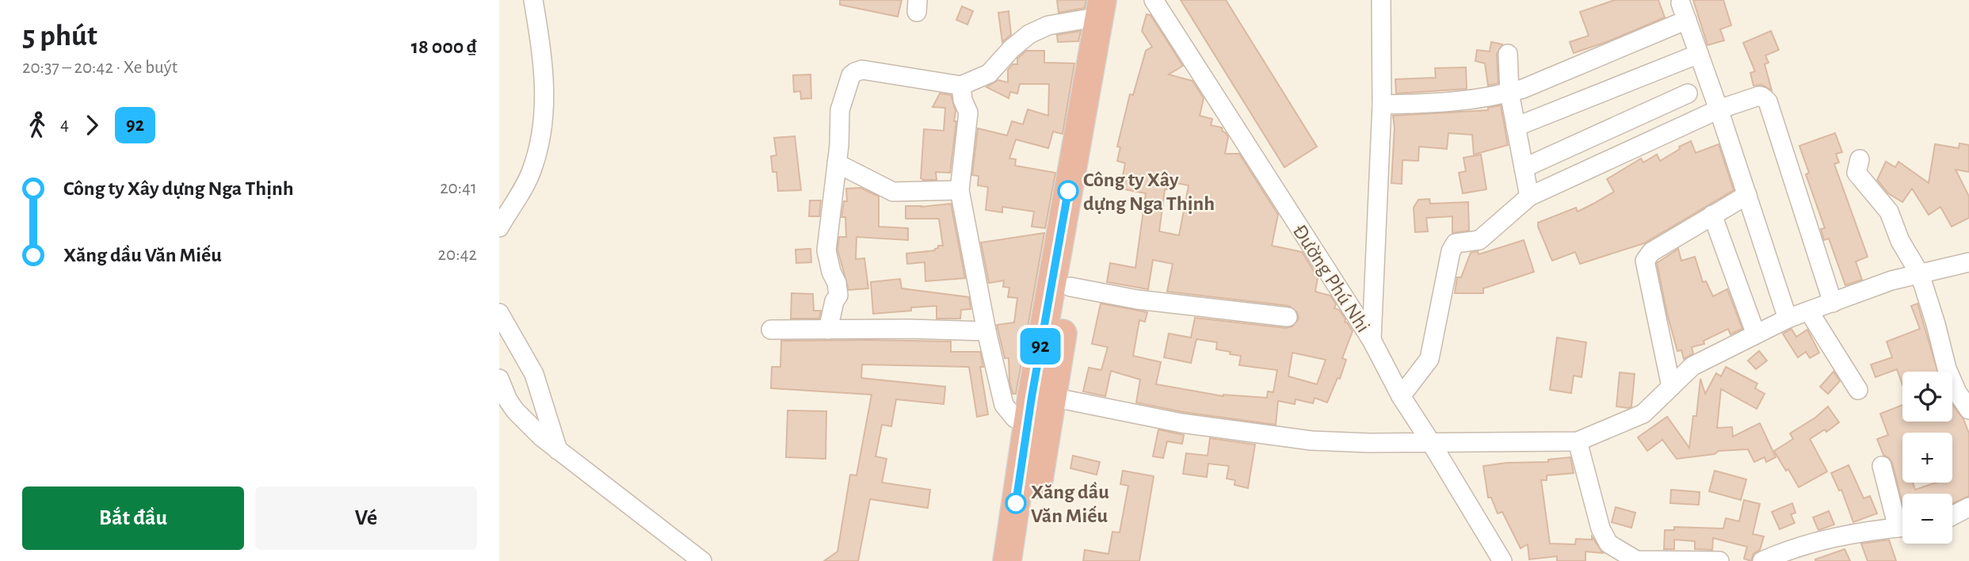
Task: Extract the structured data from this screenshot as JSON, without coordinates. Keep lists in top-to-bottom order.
{
  "streets": {
    "street": ["Đường Phú Nhi"]
  },
  "places": ["Công ty Xây dựng Nga Thịnh", "Xăng dầu Văn Miếu"],
  "lines": ["bus line 92"],
  "page": {
    "heading": ["5 phút", "20:37 – 20:42 · Xe buýt", "18 000 ₫"],
    "on_map": "92",
    "legs": ["4", "92"],
    "list": [
      {
        "name": "Công ty Xây dựng Nga Thịnh",
        "value": "20:41"
      },
      {
        "name": "Xăng dầu Văn Miếu",
        "value": "20:42"
      }
    ],
    "map_buttons": ["+", "−"],
    "buttons": ["Bắt đầu", "Vé"]
  }
}
